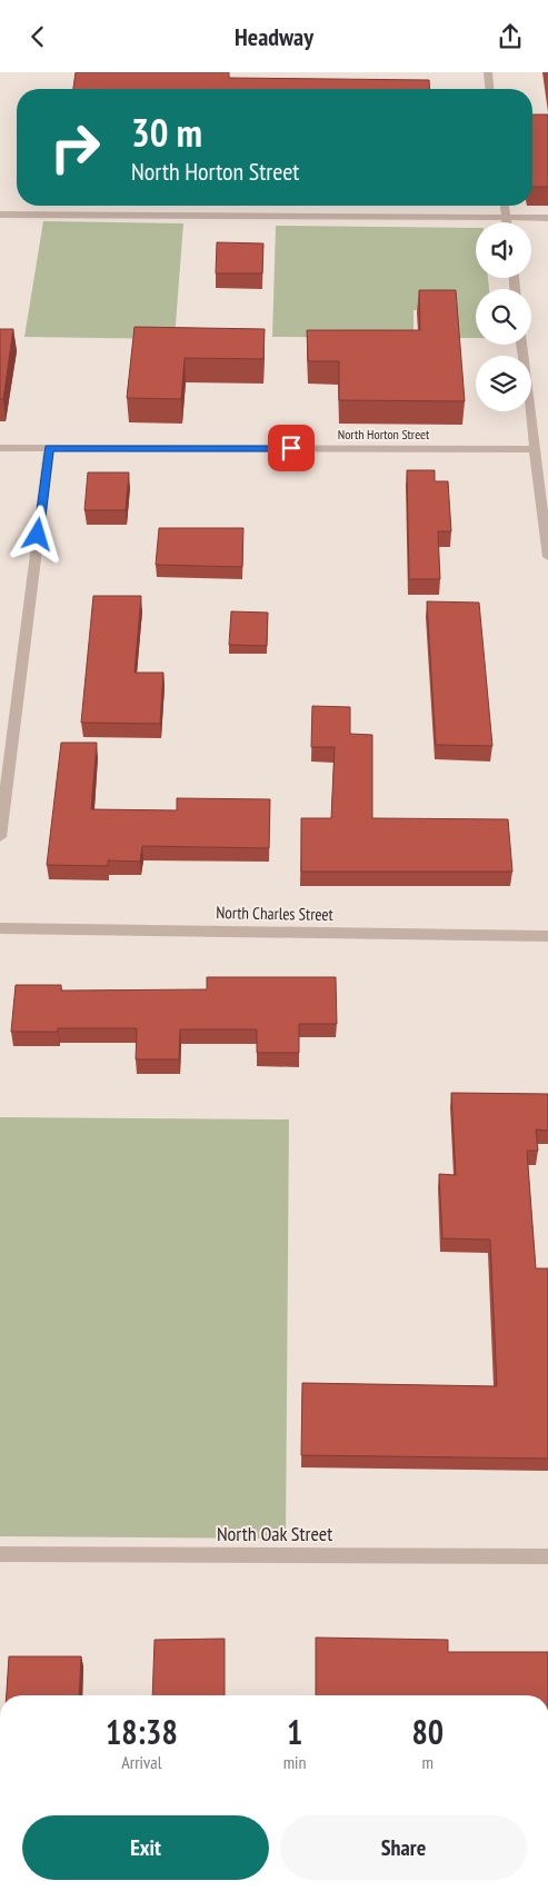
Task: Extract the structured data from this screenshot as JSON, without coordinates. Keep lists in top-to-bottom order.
{
  "streets": {
    "street": ["North Horton Street", "North Charles Street", "North Oak Street"]
  },
  "page": {
    "header": "Headway",
    "turn": ["30 m", "North Horton Street"],
    "eta": [
      "18:38",
      "Arrival",
      "1",
      "min",
      "80",
      "m"
    ],
    "buttons": ["Exit", "Share"]
  }
}
